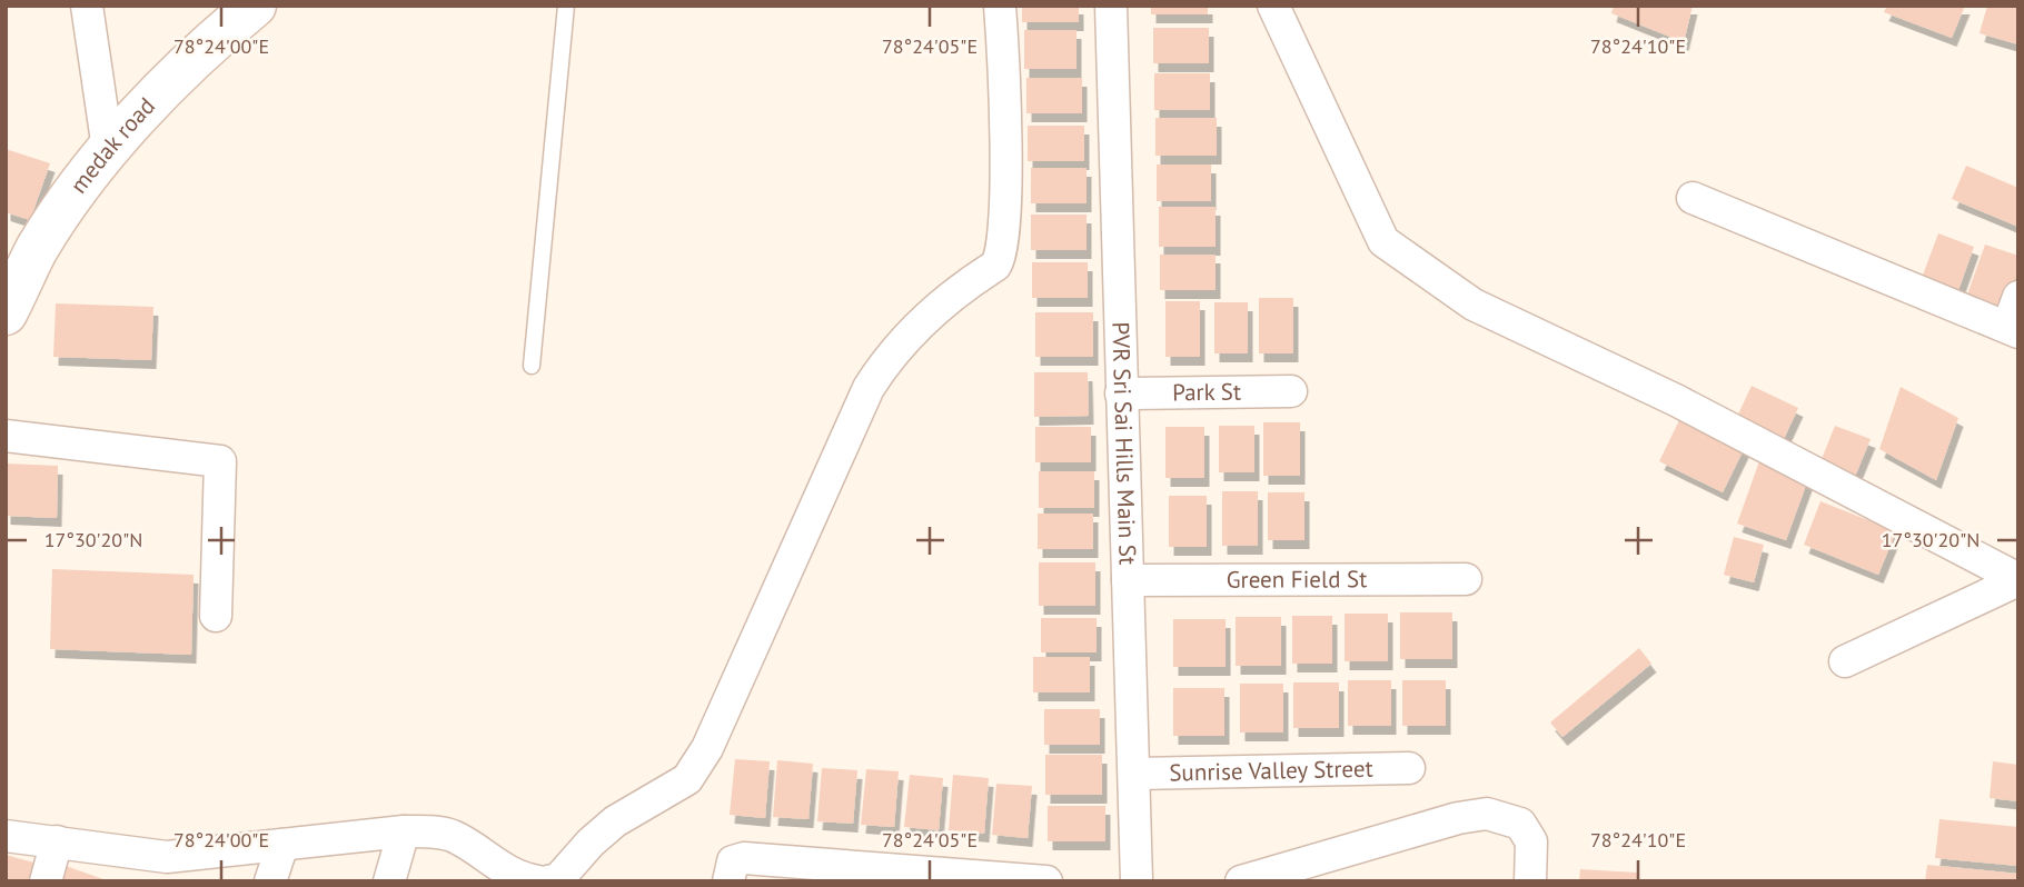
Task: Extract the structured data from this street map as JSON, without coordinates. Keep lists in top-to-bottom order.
{
  "streets": {
    "street": [
      "medak road",
      "Park St",
      "PVR Sri Sai Hills Main St",
      "Green Field St",
      "Sunrise Valley Street"
    ]
  },
  "crossings": [
    ["Park St", "PVR Sri Sai Hills Main St"],
    ["PVR Sri Sai Hills Main St", "Green Field St"],
    ["PVR Sri Sai Hills Main St", "Sunrise Valley Street"]
  ],
  "coordinates": [
    "78°24'00\"E",
    "78°24'05\"E",
    "78°24'10\"E",
    "17°30'20\"N"
  ]
}
